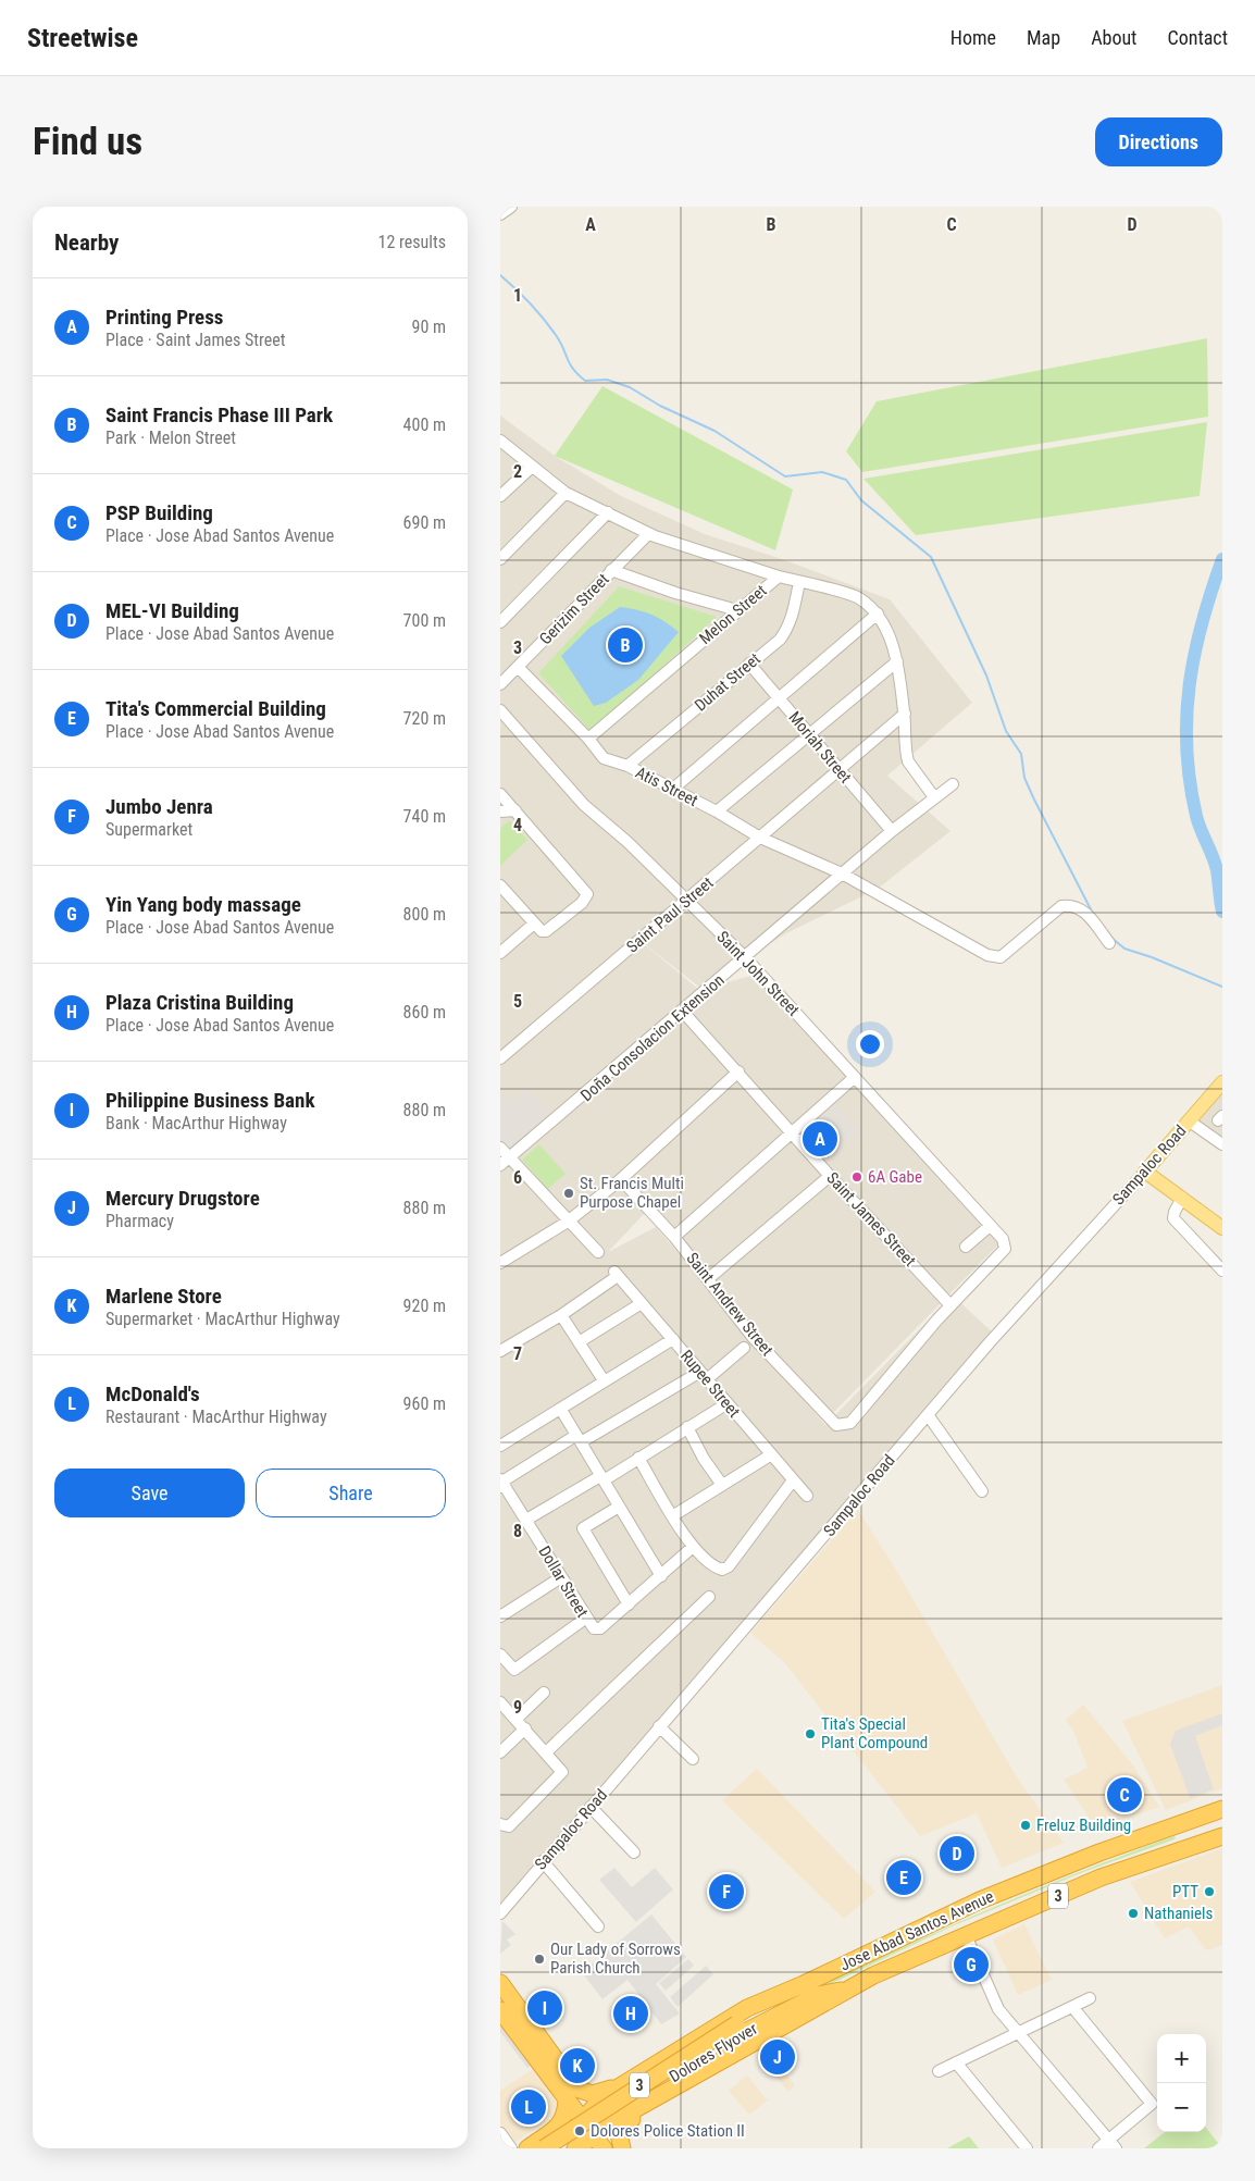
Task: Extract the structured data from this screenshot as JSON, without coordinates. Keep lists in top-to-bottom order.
{
  "streets": {
    "highway": ["3", "Jose Abad Santos Avenue", "Dolores Flyover"],
    "main road": ["Sampaloc Road"],
    "street": [
      "Gerizim Street",
      "Melon Street",
      "Duhat Street",
      "Moriah Street",
      "Atis Street",
      "Saint Paul Street",
      "Saint John Street",
      "Doña Consolacion Extension",
      "Saint James Street",
      "Saint Andrew Street",
      "Rupee Street",
      "Dollar Street"
    ]
  },
  "crossings": [
    ["Gerizim Street", "Atis Street"],
    ["Melon Street", "Duhat Street"],
    ["Melon Street", "Atis Street"],
    ["Melon Street", "Saint Paul Street"],
    ["Melon Street", "Doña Consolacion Extension"],
    ["Duhat Street", "Moriah Street"],
    ["Duhat Street", "Atis Street"],
    ["Moriah Street", "Saint Paul Street"],
    ["Moriah Street", "Doña Consolacion Extension"],
    ["Atis Street", "Saint Paul Street"],
    ["Atis Street", "Doña Consolacion Extension"],
    ["Saint Paul Street", "Saint John Street"],
    ["Saint John Street", "Doña Consolacion Extension"],
    ["Saint John Street", "Saint James Street"],
    ["Saint John Street", "Saint Andrew Street"],
    ["Doña Consolacion Extension", "Saint James Street"],
    ["Saint James Street", "Saint Andrew Street"],
    ["Jose Abad Santos Avenue", "Dolores Flyover"]
  ],
  "places": [
    "6A Gabe",
    "St. Francis Multi Purpose Chapel",
    "Tita's Special Plant Compound",
    "Freluz Building",
    "PTT",
    "Nathaniels",
    "Our Lady of Sorrows Parish Church",
    "Dolores Police Station II"
  ],
  "page": {
    "header": "Streetwise",
    "nav": [
      "Home",
      "Map",
      "About",
      "Contact"
    ],
    "buttons": [
      "Directions",
      ["Save", "Share"]
    ],
    "title": "Find us",
    "heading": ["Nearby", "12 results"],
    "list": [
      {
        "mark": "A",
        "name": "Printing Press",
        "note": "Place · Saint James Street",
        "value": "90 m"
      },
      {
        "mark": "B",
        "name": "Saint Francis Phase III Park",
        "note": "Park · Melon Street",
        "value": "400 m"
      },
      {
        "mark": "C",
        "name": "PSP Building",
        "note": "Place · Jose Abad Santos Avenue",
        "value": "690 m"
      },
      {
        "mark": "D",
        "name": "MEL-VI Building",
        "note": "Place · Jose Abad Santos Avenue",
        "value": "700 m"
      },
      {
        "mark": "E",
        "name": "Tita's Commercial Building",
        "note": "Place · Jose Abad Santos Avenue",
        "value": "720 m"
      },
      {
        "mark": "F",
        "name": "Jumbo Jenra",
        "note": "Supermarket",
        "value": "740 m"
      },
      {
        "mark": "G",
        "name": "Yin Yang body massage",
        "note": "Place · Jose Abad Santos Avenue",
        "value": "800 m"
      },
      {
        "mark": "H",
        "name": "Plaza Cristina Building",
        "note": "Place · Jose Abad Santos Avenue",
        "value": "860 m"
      },
      {
        "mark": "I",
        "name": "Philippine Business Bank",
        "note": "Bank · MacArthur Highway",
        "value": "880 m"
      },
      {
        "mark": "J",
        "name": "Mercury Drugstore",
        "note": "Pharmacy",
        "value": "880 m"
      },
      {
        "mark": "K",
        "name": "Marlene Store",
        "note": "Supermarket · MacArthur Highway",
        "value": "920 m"
      },
      {
        "mark": "L",
        "name": "McDonald's",
        "note": "Restaurant · MacArthur Highway",
        "value": "960 m"
      }
    ],
    "pins": [
      "B",
      "A",
      "C",
      "D",
      "E",
      "F",
      "G",
      "I",
      "H",
      "J",
      "K",
      "L"
    ],
    "map_buttons": ["+", "−"]
  },
  "grid": {
    "columns": [
      "A",
      "B",
      "C",
      "D"
    ],
    "rows": [
      "1",
      "2",
      "3",
      "4",
      "5",
      "6",
      "7",
      "8",
      "9"
    ]
  }
}
